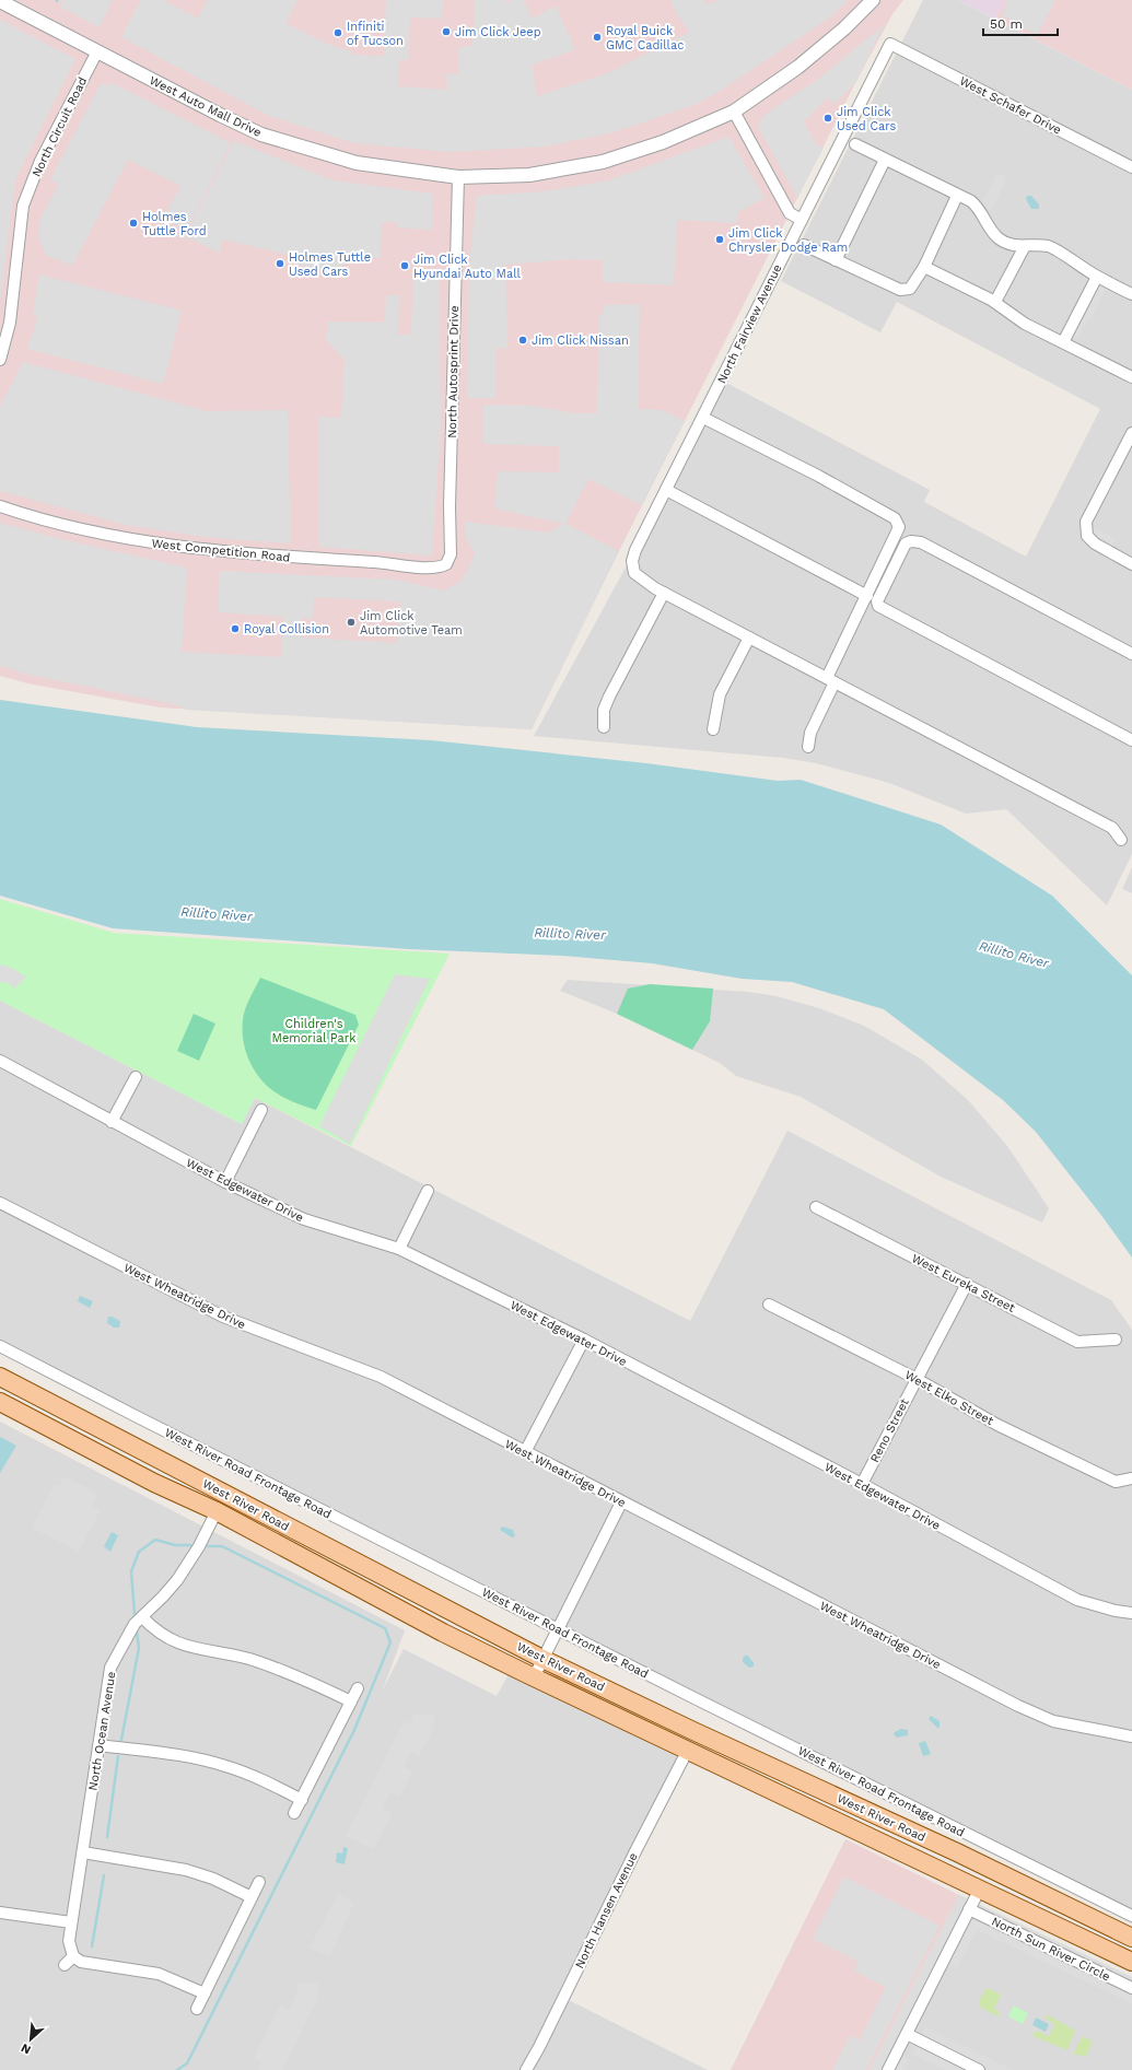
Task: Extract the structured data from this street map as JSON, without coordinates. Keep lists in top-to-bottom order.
{
  "streets": {
    "main road": ["West River Road"],
    "street": [
      "West Schafer Drive",
      "West Auto Mall Drive",
      "North Circuit Road",
      "North Fairview Avenue",
      "North Autosprint Drive",
      "West Competition Road",
      "West Edgewater Drive",
      "West Eureka Street",
      "West Wheatridge Drive",
      "West Elko Street",
      "Reno Street",
      "West River Road Frontage Road",
      "North Ocean Avenue",
      "North Hansen Avenue",
      "North Sun River Circle"
    ]
  },
  "crossings": [
    ["West Schafer Drive", "North Fairview Avenue"],
    ["West Auto Mall Drive", "North Circuit Road"],
    ["West Auto Mall Drive", "North Autosprint Drive"],
    ["North Autosprint Drive", "West Competition Road"],
    ["West Edgewater Drive", "Reno Street"],
    ["West Eureka Street", "Reno Street"],
    ["West Elko Street", "Reno Street"],
    ["West River Road", "North Ocean Avenue"],
    ["West River Road", "North Hansen Avenue"]
  ],
  "water": ["Rillito River"],
  "parks": ["Children's Memorial Park"],
  "places": [
    "Jim Click Jeep",
    "Infiniti of Tucson",
    "Royal Buick GMC Cadillac",
    "Jim Click Used Cars",
    "Holmes Tuttle Ford",
    "Jim Click Chrysler Dodge Ram",
    "Holmes Tuttle Used Cars",
    "Jim Click Hyundai Auto Mall",
    "Jim Click Nissan",
    "Jim Click Automotive Team",
    "Royal Collision"
  ],
  "scale_bar": "50 m",
  "north": "bottom left"
}
